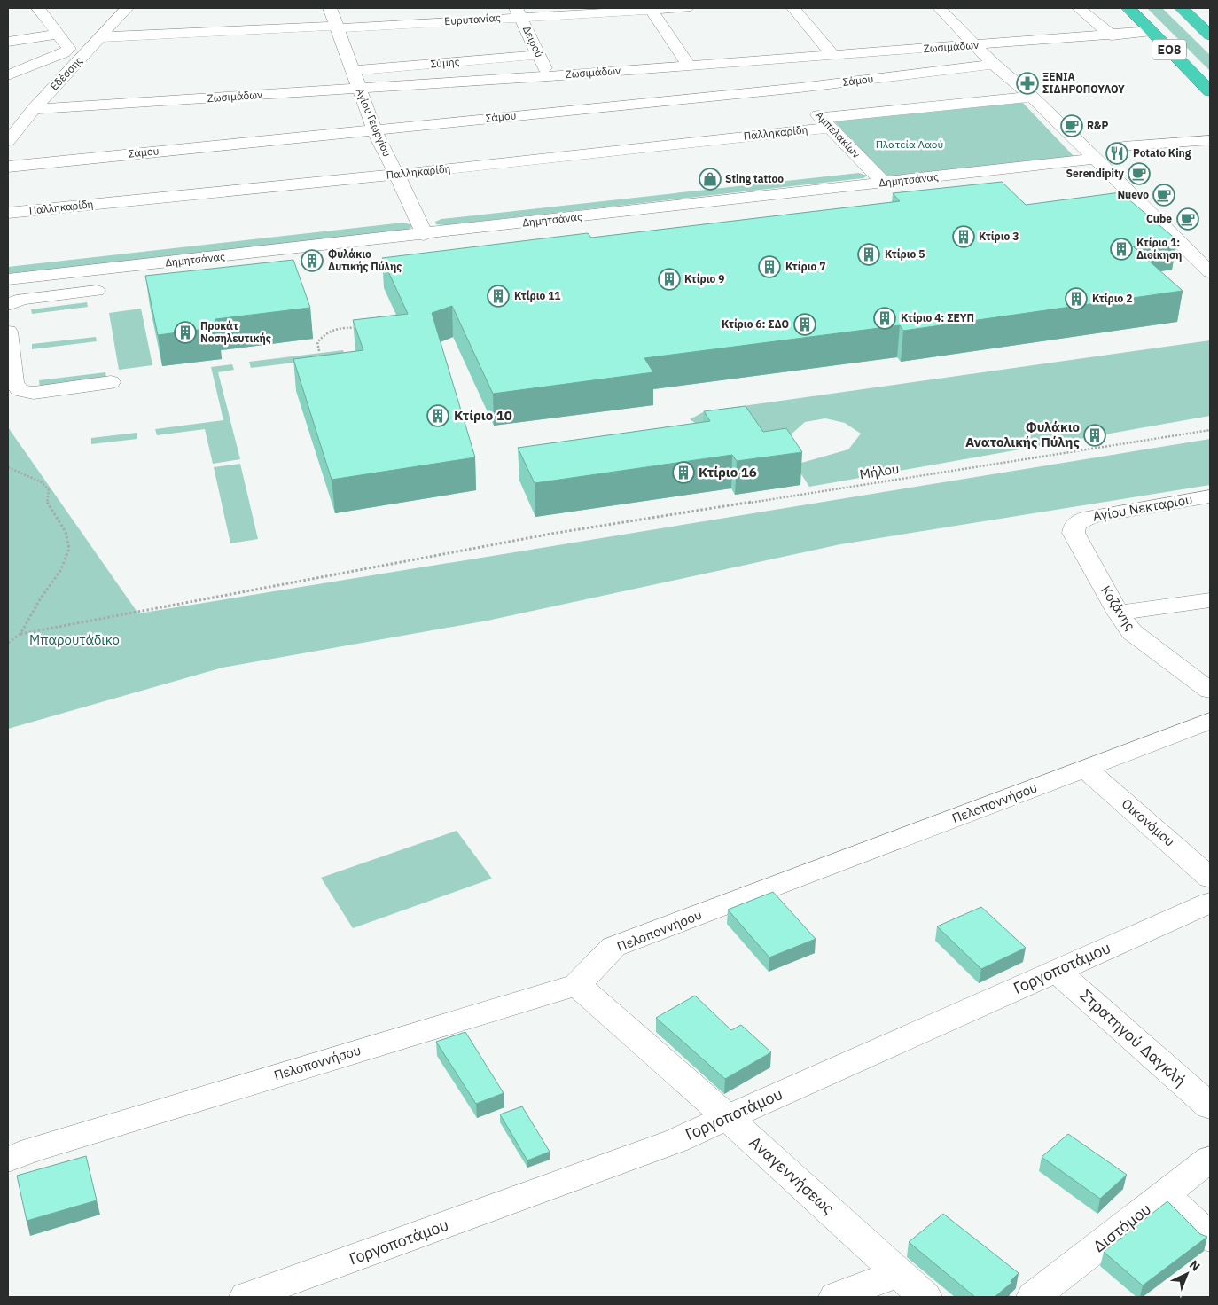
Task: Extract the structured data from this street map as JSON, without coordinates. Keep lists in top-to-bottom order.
{
  "streets": {
    "highway": ["ΕΟ8"],
    "street": [
      "Ευρυτανίας",
      "Δειρού",
      "Ζωσιμάδων",
      "Σύμης",
      "Εδέσσης",
      "Σάμου",
      "Αγίου Γεωργίου",
      "Παλληκαρίδη",
      "Αμπελακίων",
      "Δημητσάνας",
      "Αγίου Νεκταρίου",
      "Κοζάνης",
      "Πελοποννήσου",
      "Οικονόμου",
      "Γοργοποτάμου",
      "Στρατηγού Δαγκλή",
      "Αναγεννήσεως",
      "Διστόμου"
    ],
    "path": ["Μήλου"]
  },
  "crossings": [
    ["Ευρυτανίας", "Δειρού"],
    ["Ευρυτανίας", "Εδέσσης"],
    ["Ευρυτανίας", "Αγίου Γεωργίου"],
    ["Δειρού", "Ζωσιμάδων"],
    ["Δειρού", "Σύμης"],
    ["Ζωσιμάδων", "ΕΟ8"],
    ["Ζωσιμάδων", "Εδέσσης"],
    ["Ζωσιμάδων", "Αγίου Γεωργίου"],
    ["Ζωσιμάδων", "Αμπελακίων"],
    ["Σύμης", "Αγίου Γεωργίου"],
    ["Σάμου", "Αγίου Γεωργίου"],
    ["Σάμου", "Αμπελακίων"],
    ["Αγίου Γεωργίου", "Παλληκαρίδη"],
    ["Αγίου Γεωργίου", "Δημητσάνας"],
    ["Παλληκαρίδη", "Αμπελακίων"],
    ["Αμπελακίων", "Δημητσάνας"],
    ["Αγίου Νεκταρίου", "Κοζάνης"],
    ["Πελοποννήσου", "Οικονόμου"],
    ["Πελοποννήσου", "Αναγεννήσεως"],
    ["Γοργοποτάμου", "Στρατηγού Δαγκλή"],
    ["Γοργοποτάμου", "Αναγεννήσεως"]
  ],
  "parks": ["Πλατεία Λαού", "Μπαρουτάδικο"],
  "places": {
    "pharmacy": ["ΞΕΝΙΑ ΣΙΔΗΡΟΠΟΥΛΟΥ"],
    "cafe": [
      "R&P",
      "Serendipity",
      "Nuevo",
      "Cube"
    ],
    "restaurant": ["Potato King"],
    "shop": ["Sting tattoo"],
    "building": [
      "Κτίριο 3",
      "Κτίριο 1: Διοίκηση",
      "Κτίριο 5",
      "Φυλάκιο Δυτικής Πύλης",
      "Κτίριο 7",
      "Κτίριο 9",
      "Κτίριο 11",
      "Κτίριο 2",
      "Κτίριο 4: ΣΕΥΠ",
      "Κτίριο 6: ΣΔΟ",
      "Προκάτ Νοσηλευτικής",
      "Κτίριο 10",
      "Φυλάκιο Ανατολικής Πύλης",
      "Κτίριο 16"
    ]
  },
  "north": "top right"
}
